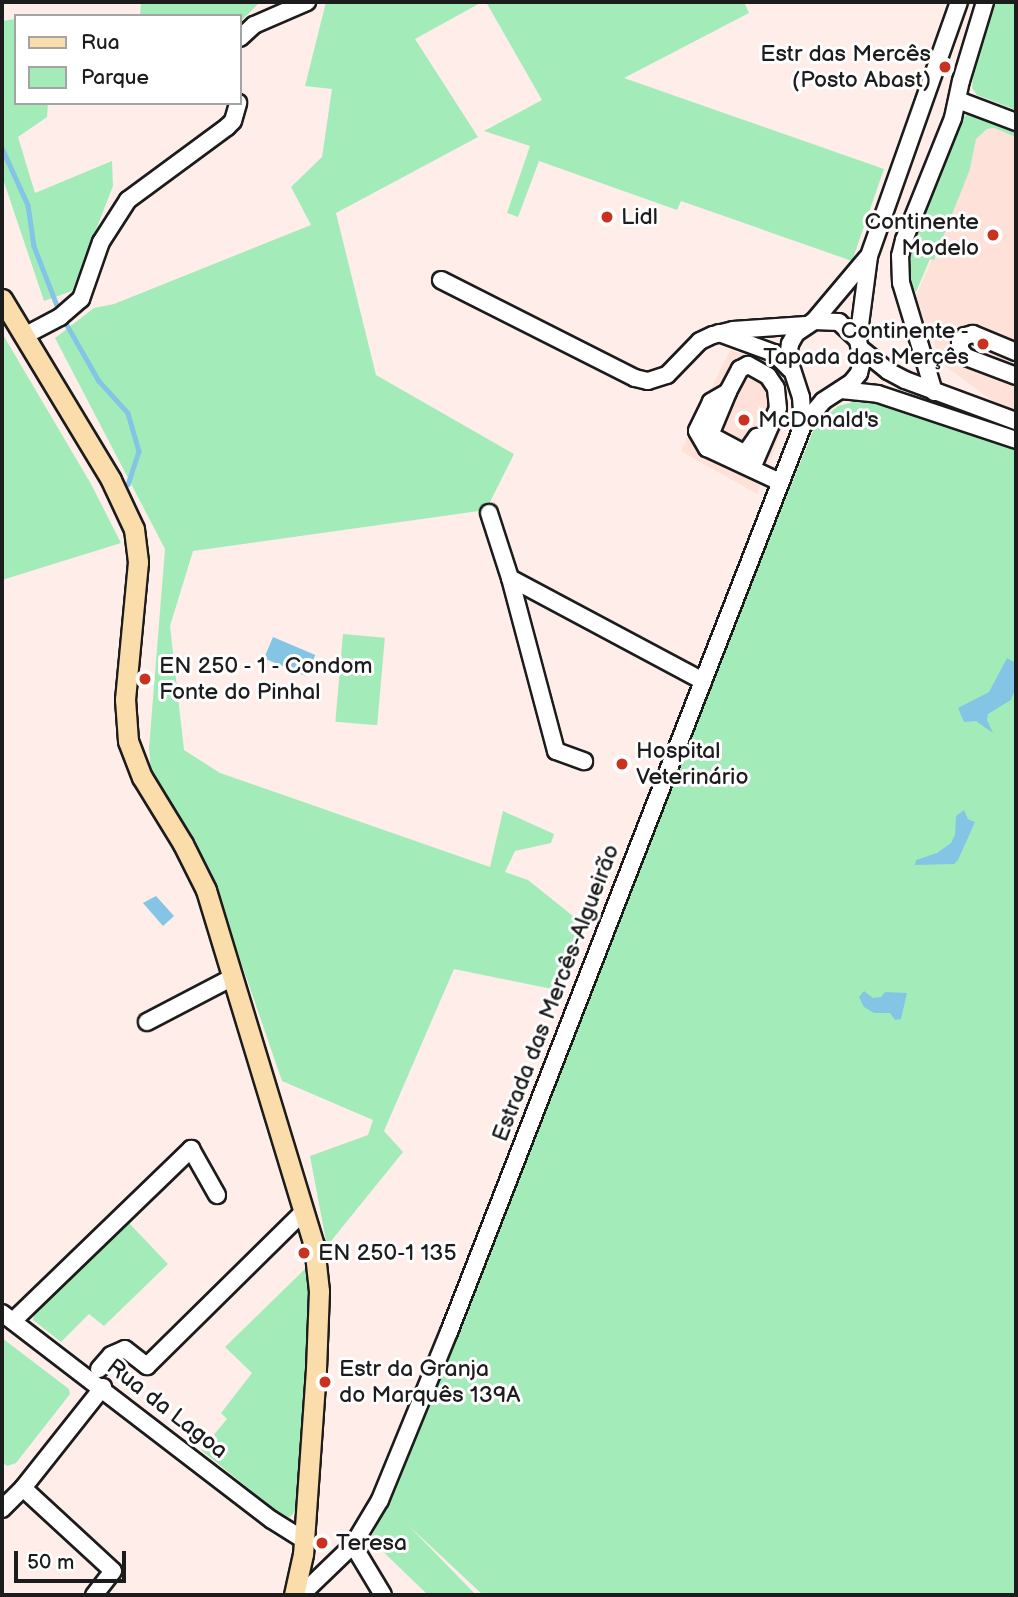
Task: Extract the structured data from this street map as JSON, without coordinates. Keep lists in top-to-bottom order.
{
  "streets": {
    "street": ["Estrada das Mercês-Algueirão", "Rua da Lagoa"]
  },
  "crossings": [
    ["Estrada das Mercês-Algueirão", "Rua da Lagoa"]
  ],
  "places": [
    "Estr das Mercês (Posto Abast)",
    "Lidl",
    "Continente Modelo",
    "Continente - Tapada das Merçês",
    "McDonald's",
    "EN 250 - 1 - Condom Fonte do Pinhal",
    "Hospital Veterinário",
    "EN 250-1 135",
    "Estr da Granja do Marquês 139A",
    "Teresa"
  ],
  "legend": ["Rua", "Parque"],
  "scale_bar": "50 m"
}
